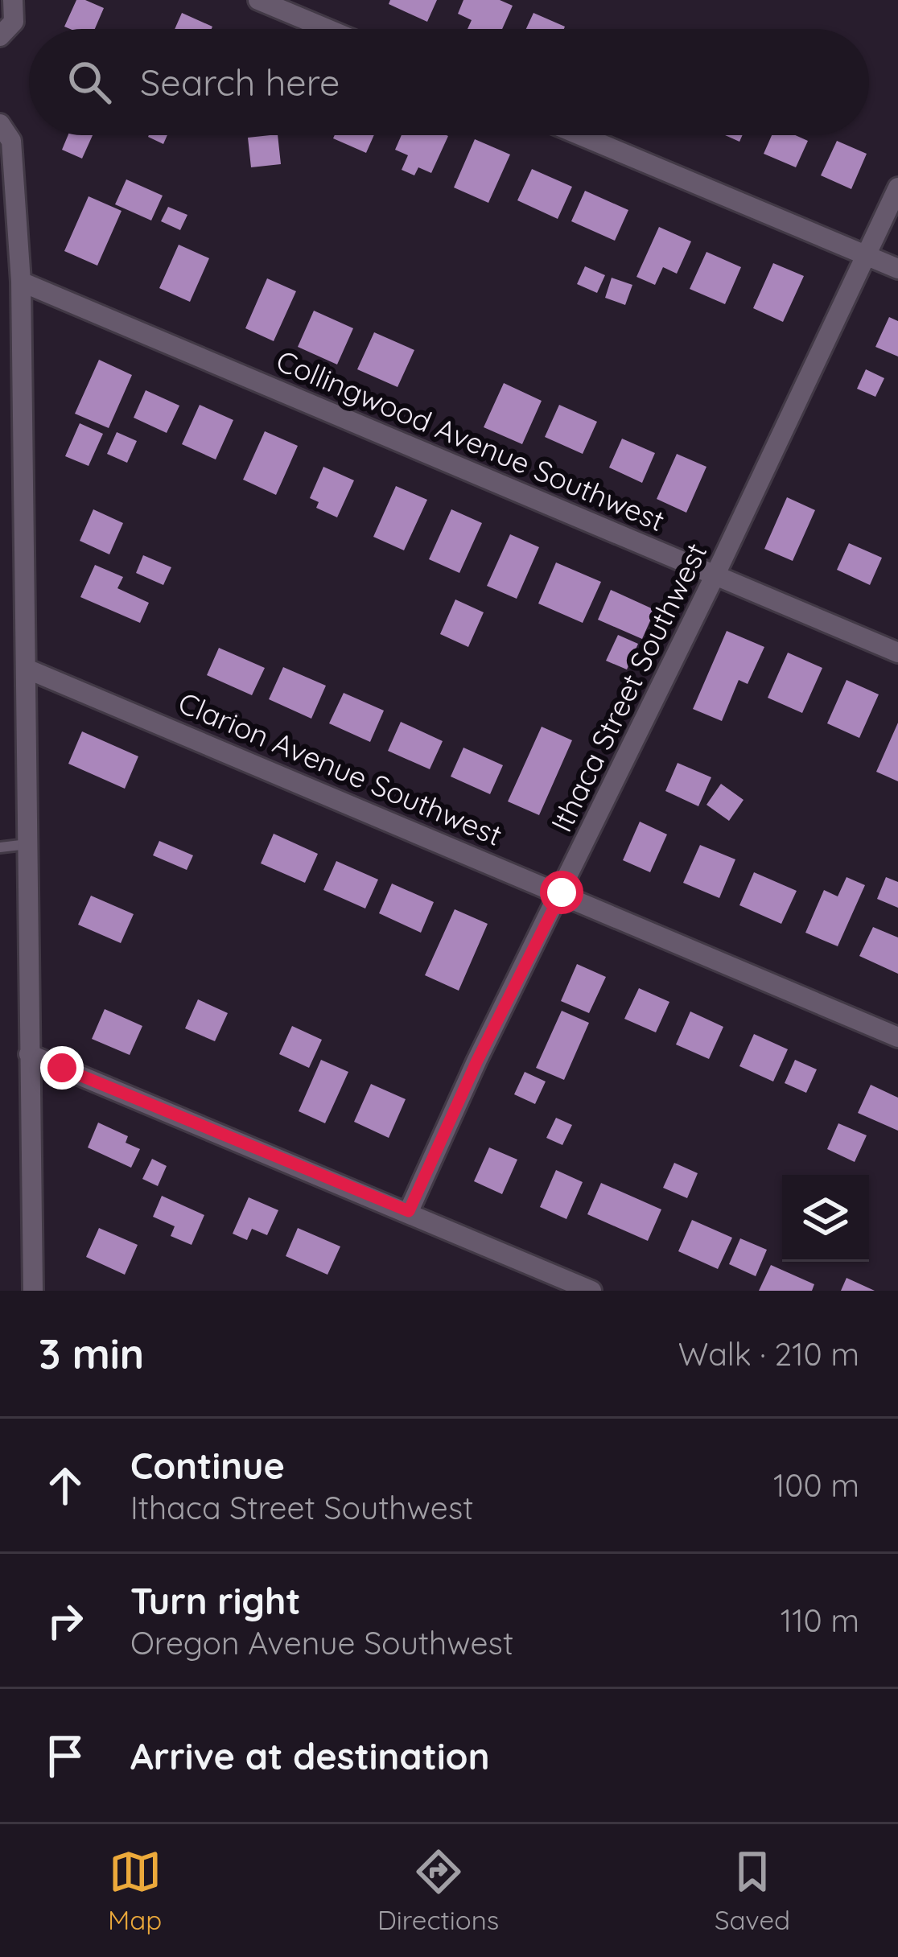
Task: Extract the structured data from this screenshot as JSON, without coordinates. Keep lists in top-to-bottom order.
{
  "streets": {
    "street": ["Collingwood Avenue Southwest", "Ithaca Street Southwest", "Clarion Avenue Southwest"]
  },
  "crossings": [
    ["Collingwood Avenue Southwest", "Ithaca Street Southwest"],
    ["Ithaca Street Southwest", "Clarion Avenue Southwest"]
  ],
  "page": {
    "search": "Search here",
    "heading": ["3 min", "Walk · 210 m"],
    "list": [
      ["Continue", "Ithaca Street Southwest", "100 m"],
      ["Turn right", "Oregon Avenue Southwest", "110 m"],
      "Arrive at destination"
    ],
    "nav": ["Map", "Directions", "Saved"]
  }
}
